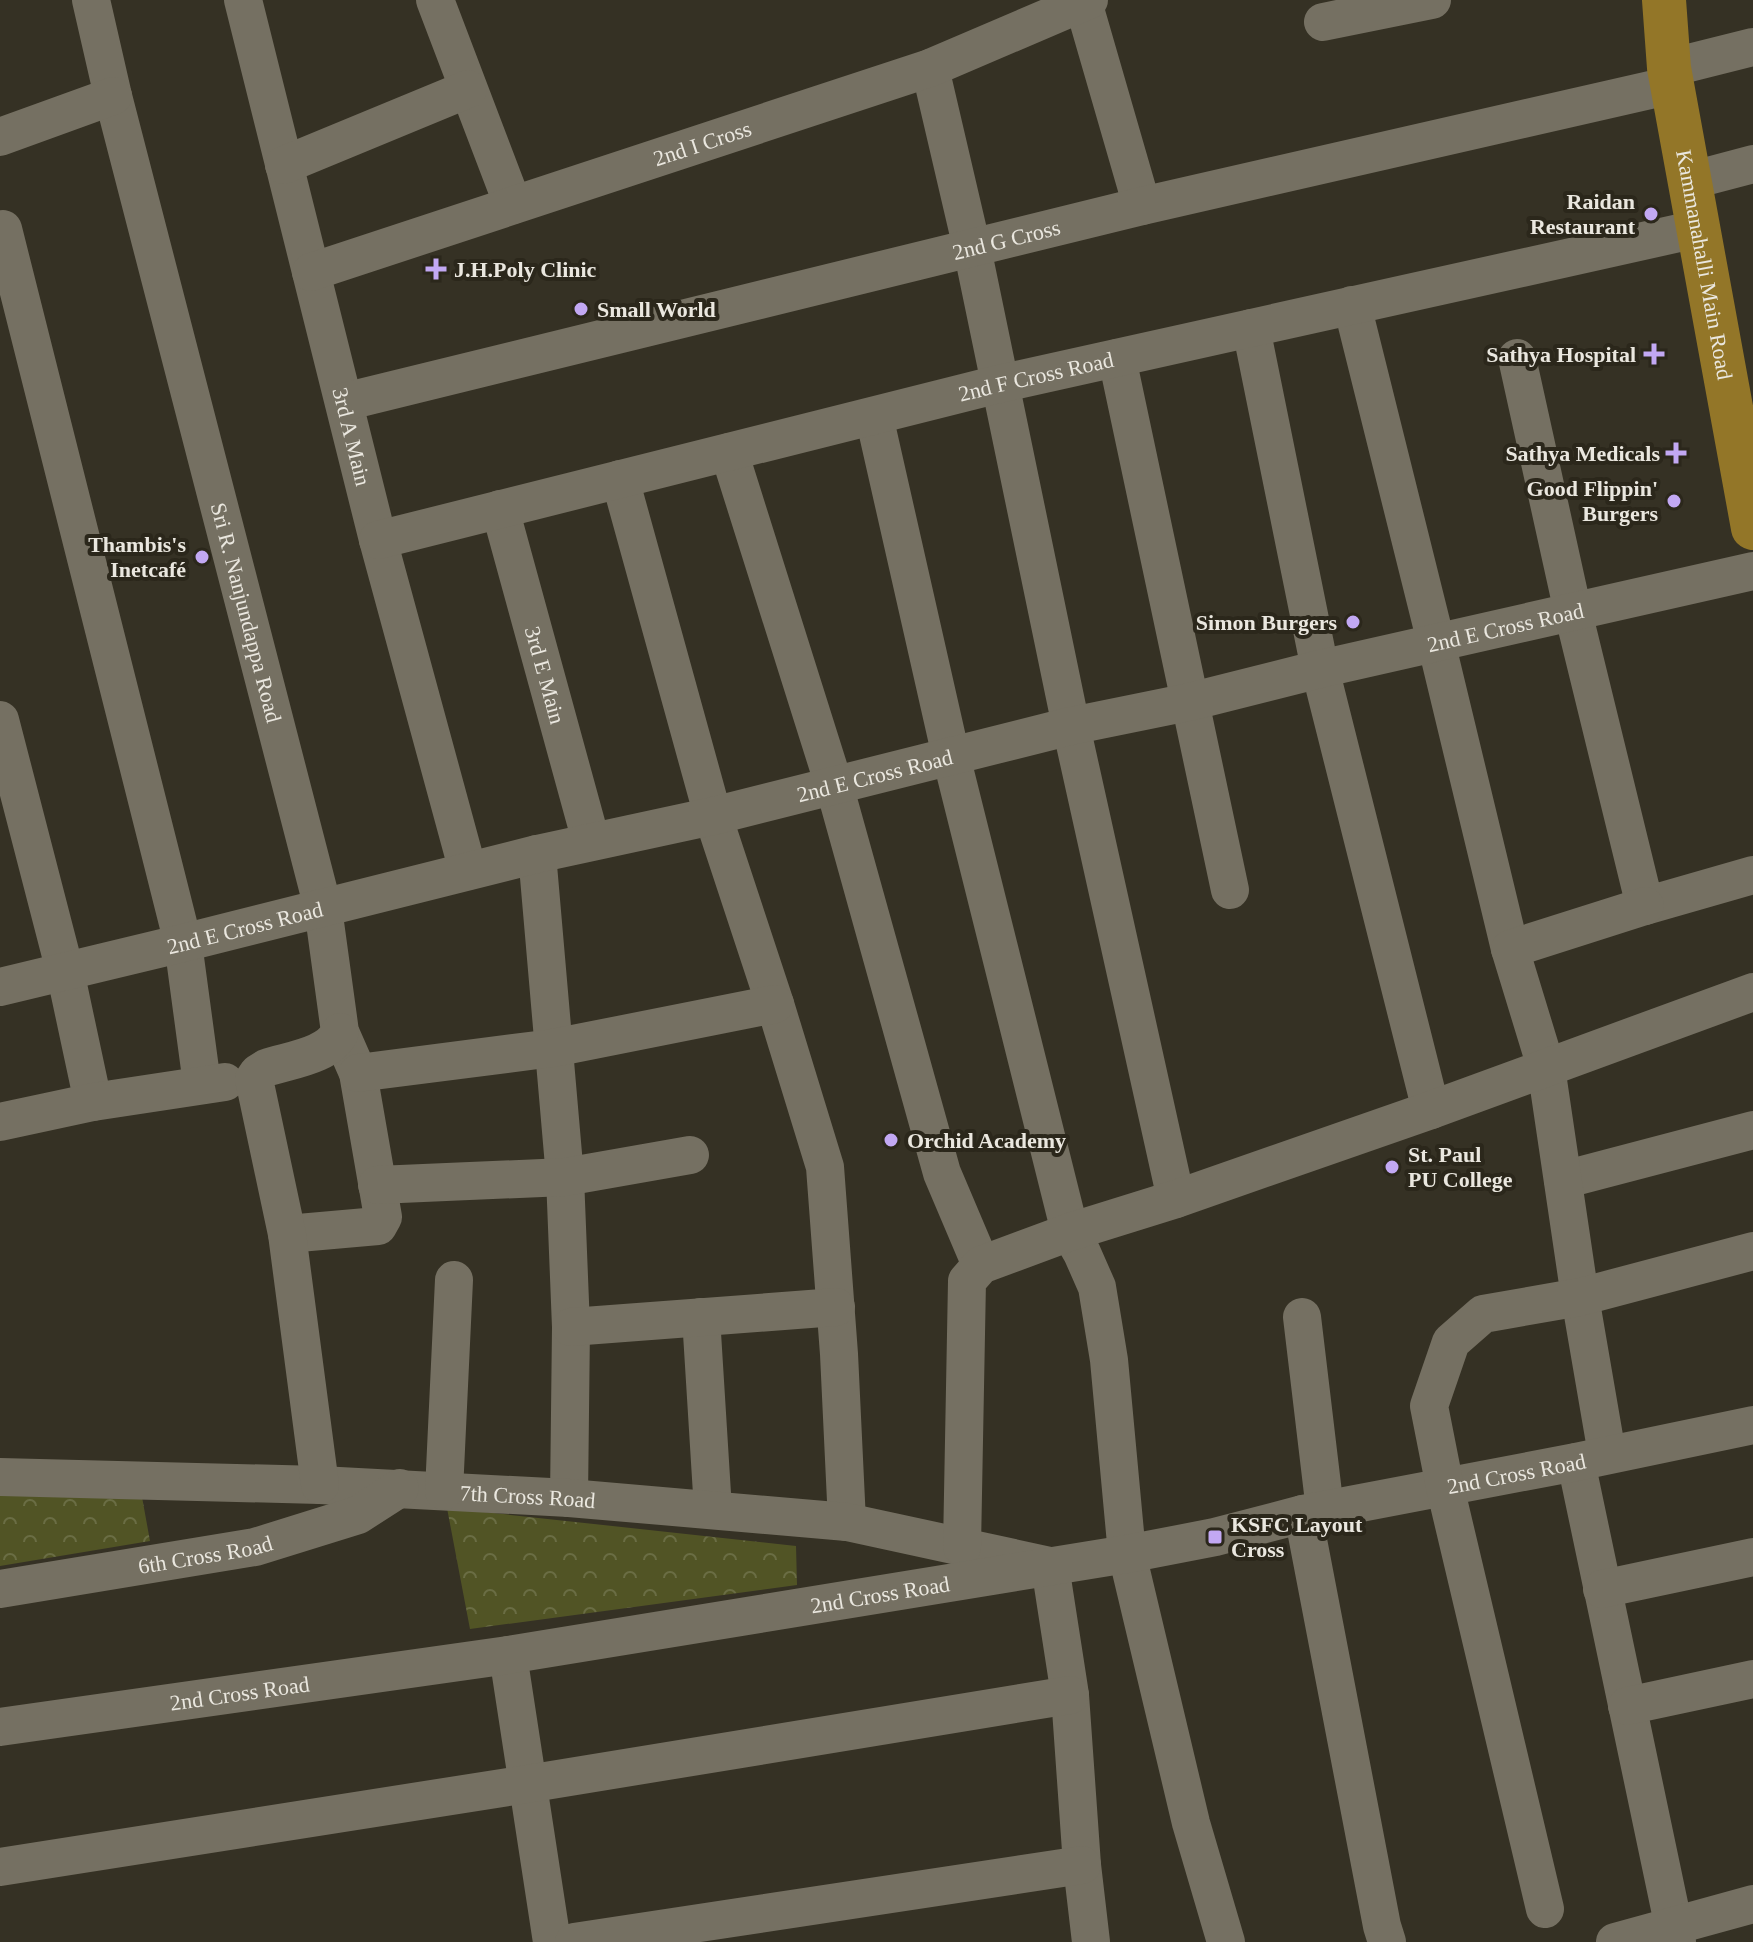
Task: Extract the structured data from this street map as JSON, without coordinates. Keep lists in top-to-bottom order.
{
  "streets": {
    "main road": ["Kammanahalli Main Road"],
    "street": [
      "2nd I Cross",
      "2nd G Cross",
      "2nd F Cross Road",
      "3rd A Main",
      "Sri R. Nanjundappa Road",
      "2nd E Cross Road",
      "3rd E Main",
      "2nd Cross Road",
      "7th Cross Road",
      "6th Cross Road"
    ]
  },
  "crossings": [
    ["2nd I Cross", "3rd A Main"],
    ["2nd G Cross", "Kammanahalli Main Road"],
    ["2nd G Cross", "3rd A Main"],
    ["Kammanahalli Main Road", "2nd F Cross Road"],
    ["2nd F Cross Road", "3rd A Main"],
    ["2nd F Cross Road", "3rd E Main"],
    ["3rd A Main", "2nd E Cross Road"],
    ["Sri R. Nanjundappa Road", "2nd E Cross Road"],
    ["2nd E Cross Road", "3rd E Main"],
    ["2nd Cross Road", "7th Cross Road"],
    ["7th Cross Road", "6th Cross Road"]
  ],
  "places": {
    "other": [
      "Raidan Restaurant",
      "Small World",
      "Good Flippin' Burgers",
      "Thambis's Inetcafé",
      "Simon Burgers",
      "Orchid Academy",
      "St. Paul PU College"
    ],
    "health": ["J.H.Poly Clinic", "Sathya Hospital", "Sathya Medicals"],
    "transit": ["KSFC Layout Cross"]
  }
}
